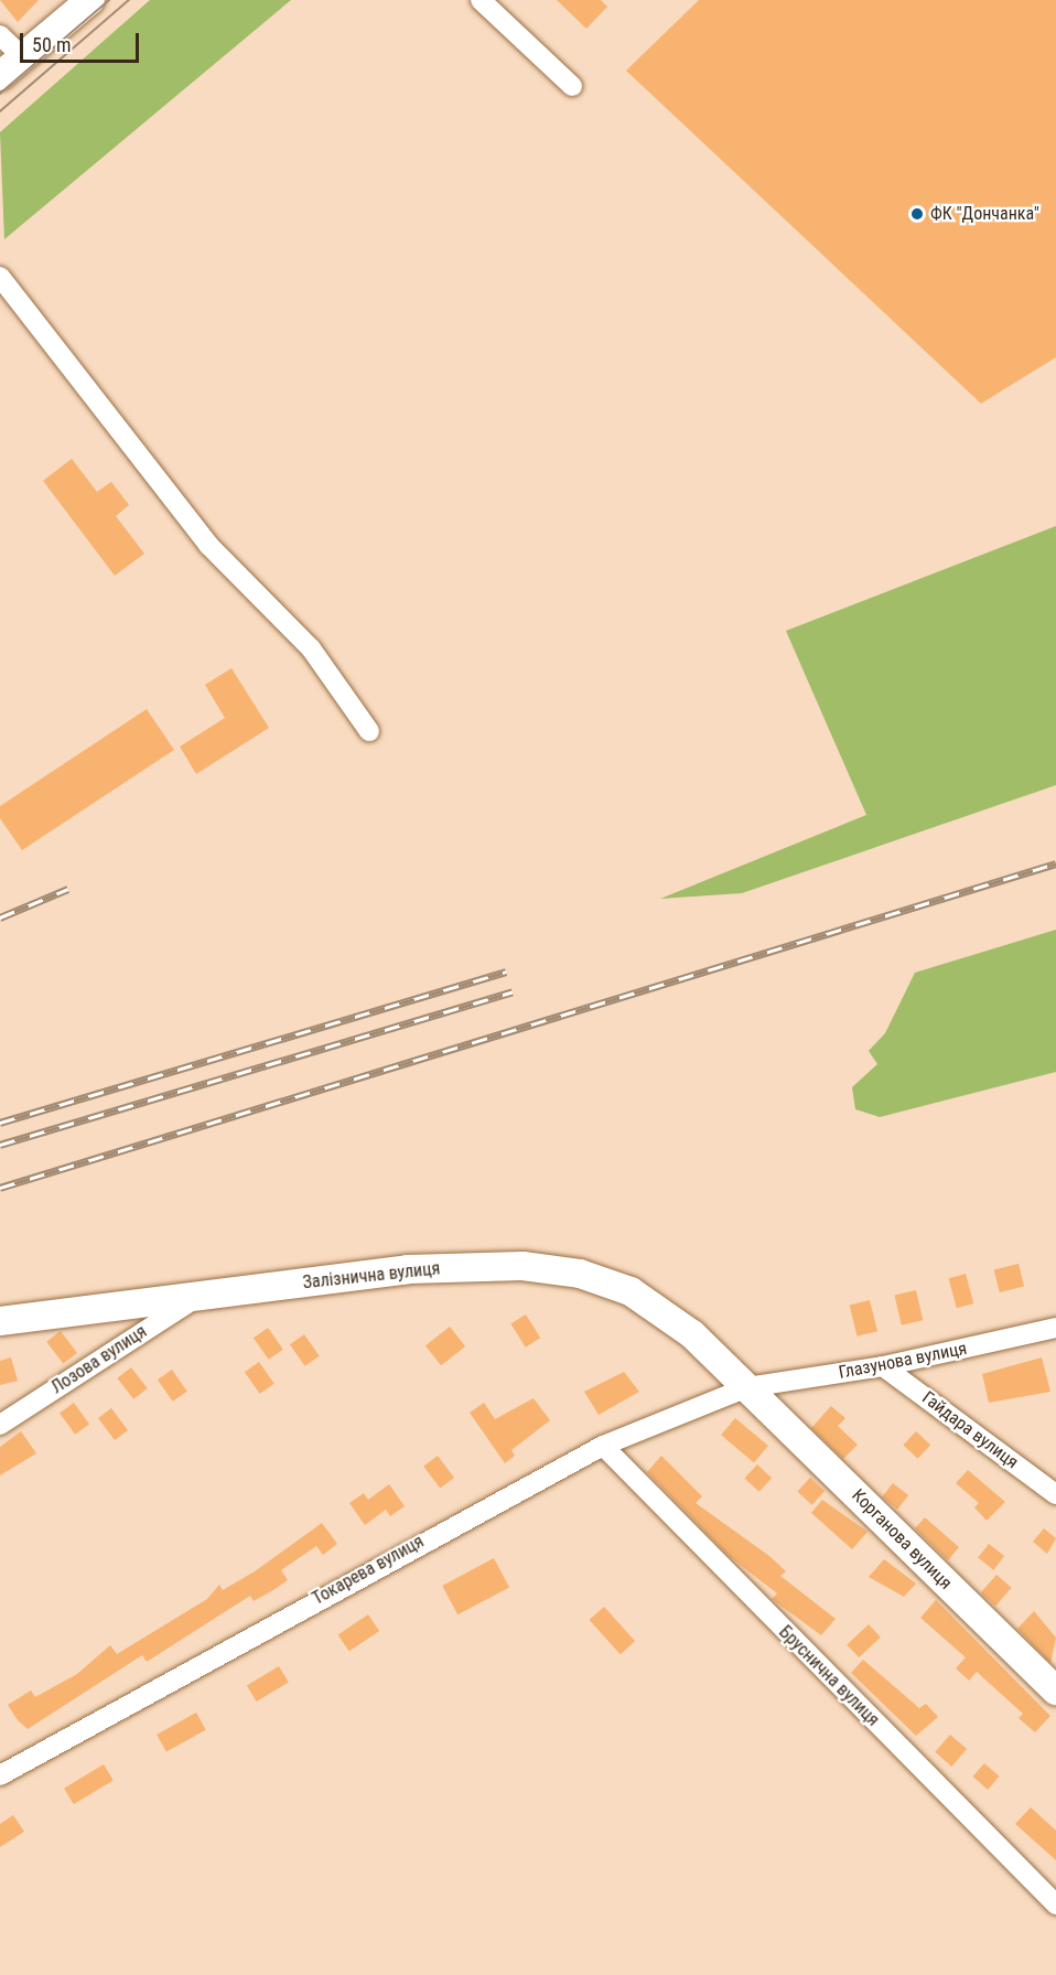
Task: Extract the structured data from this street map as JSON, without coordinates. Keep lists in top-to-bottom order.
{
  "streets": {
    "main road": ["Залізнична вулиця", "Корганова вулиця"],
    "street": [
      "Лозова вулиця",
      "Глазунова вулиця",
      "Гайдара вулиця",
      "Токарева вулиця",
      "Бруснична вулиця"
    ]
  },
  "crossings": [
    ["Залізнична вулиця", "Лозова вулиця"],
    ["Залізнична вулиця", "Глазунова вулиця"],
    ["Залізнична вулиця", "Корганова вулиця"],
    ["Залізнична вулиця", "Токарева вулиця"],
    ["Глазунова вулиця", "Гайдара вулиця"],
    ["Глазунова вулиця", "Корганова вулиця"],
    ["Глазунова вулиця", "Токарева вулиця"],
    ["Корганова вулиця", "Токарева вулиця"],
    ["Токарева вулиця", "Бруснична вулиця"]
  ],
  "places": ["ФК \"Дончанка\""],
  "scale_bar": "50 m"
}
